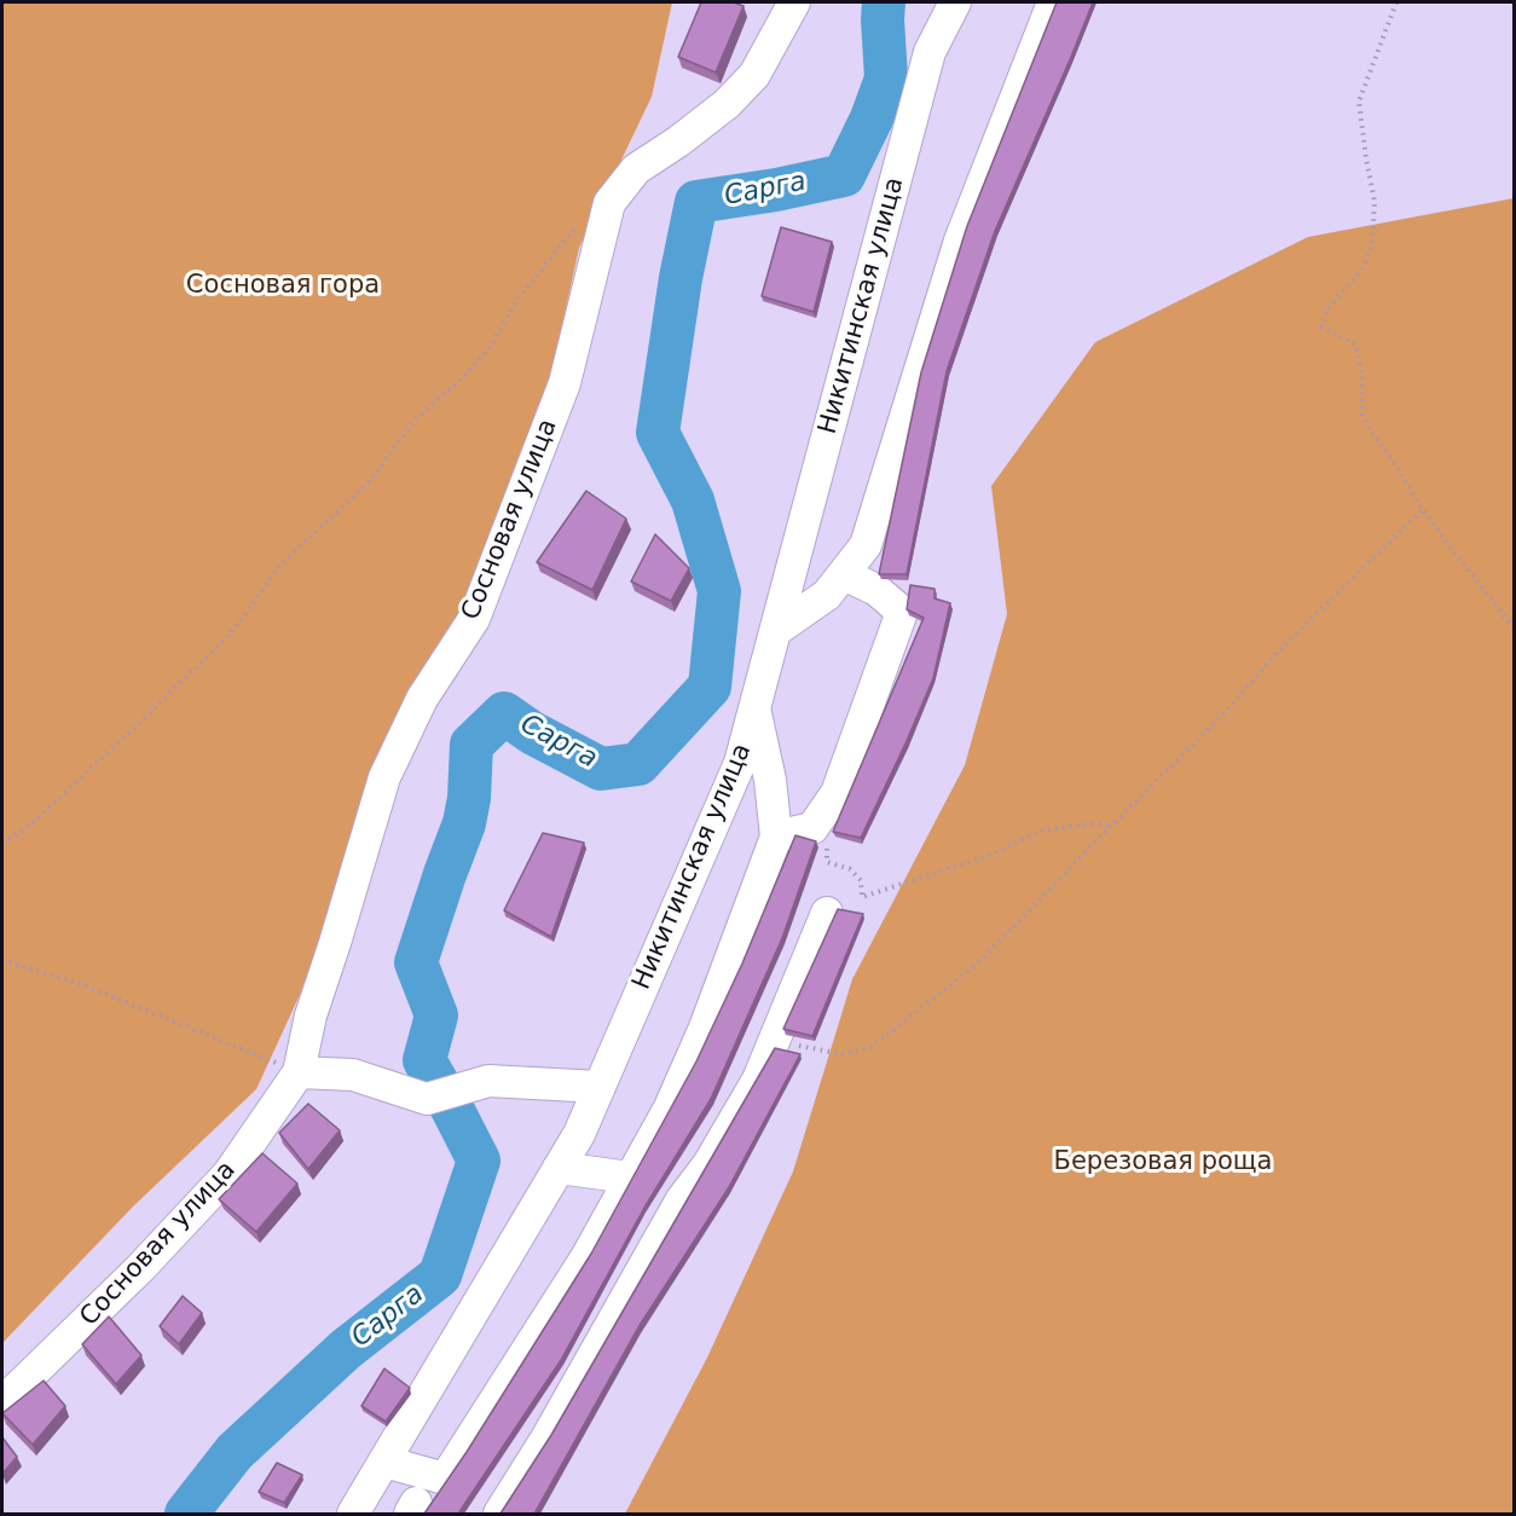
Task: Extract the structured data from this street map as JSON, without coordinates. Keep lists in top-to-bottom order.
{
  "streets": {
    "street": ["Никитинская улица", "Сосновая улица"]
  },
  "water": ["Сарга"],
  "parks": ["Сосновая гора", "Березовая роща"]
}
